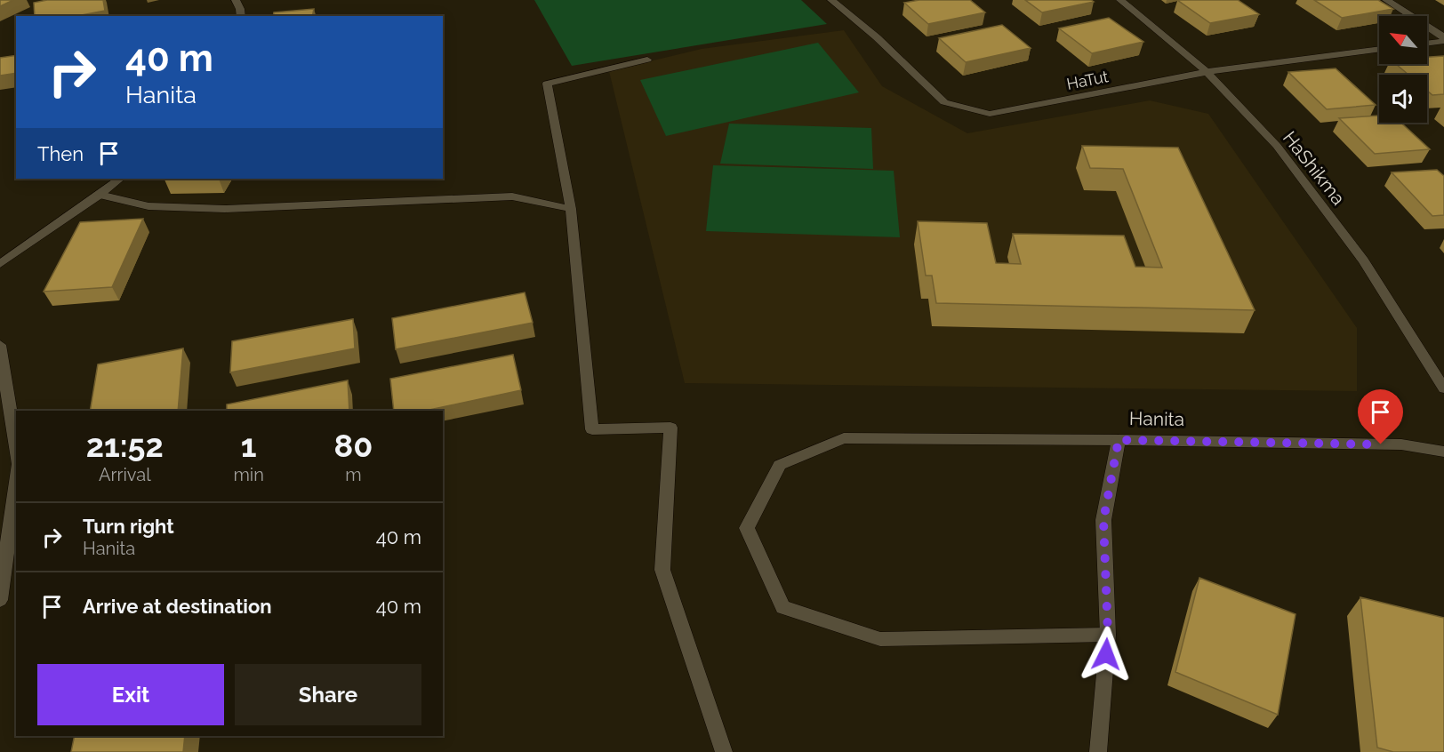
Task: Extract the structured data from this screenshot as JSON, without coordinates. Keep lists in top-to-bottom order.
{
  "streets": {
    "street": ["HaTut", "HaShikma", "Hanita"]
  },
  "crossings": [
    ["HaTut", "HaShikma"]
  ],
  "north": "top left",
  "page": {
    "turn": ["40 m", "Hanita"],
    "then": "Then",
    "eta": [
      "21:52",
      "Arrival",
      "1",
      "min",
      "80",
      "m"
    ],
    "list": [
      {
        "name": "Turn right",
        "note": "Hanita",
        "value": "40 m"
      },
      {
        "name": "Arrive at destination",
        "value": "40 m"
      }
    ],
    "buttons": ["Exit", "Share"]
  }
}
